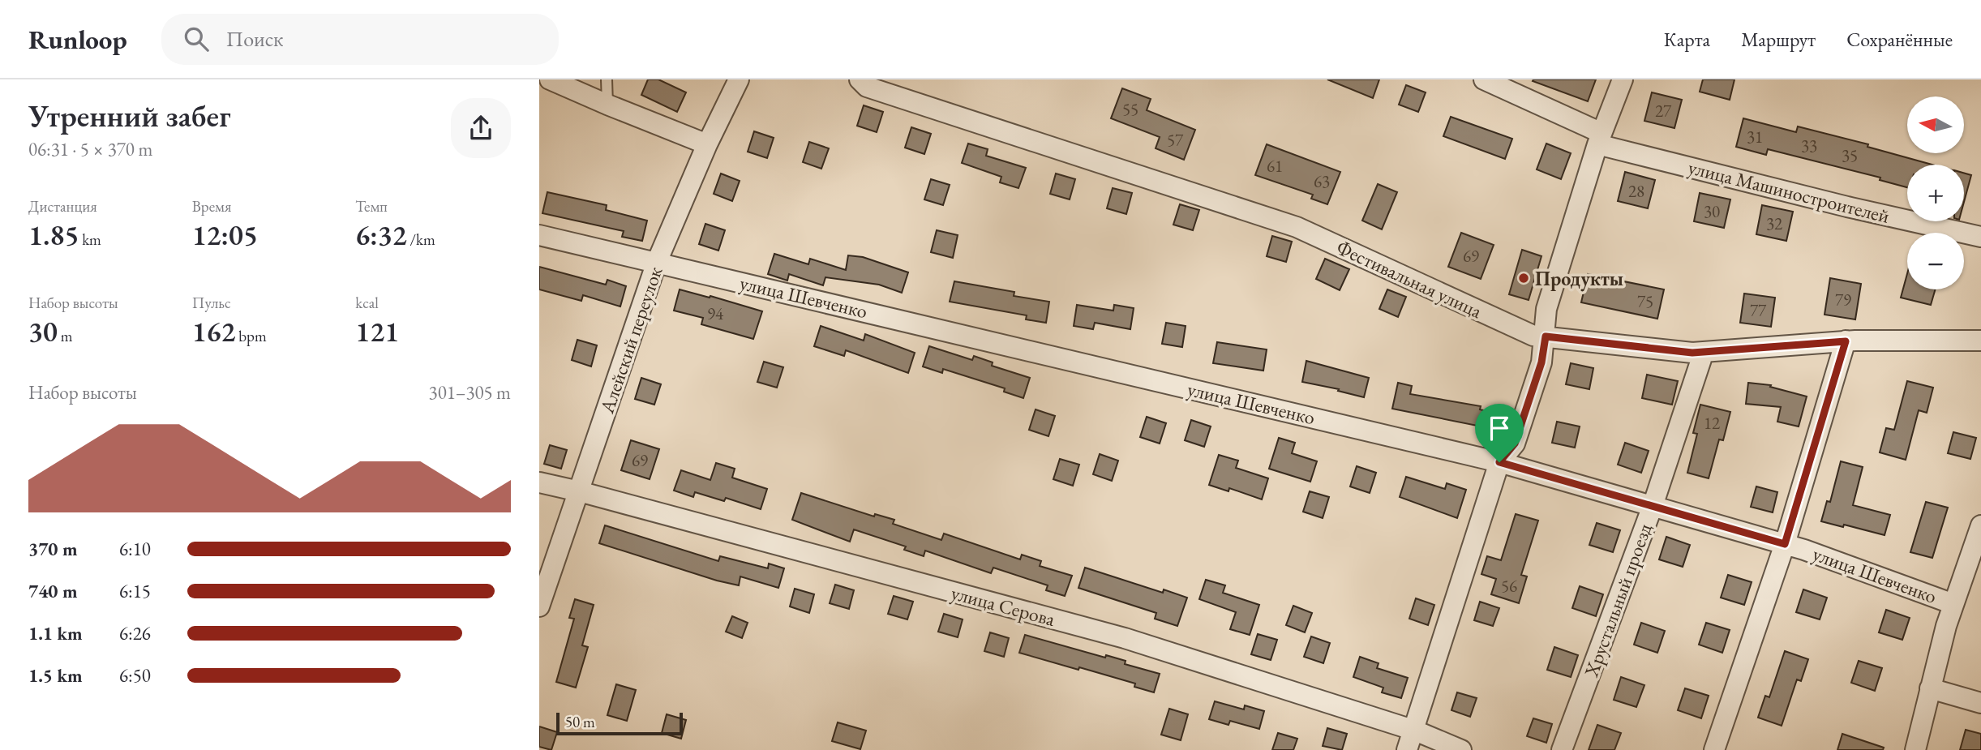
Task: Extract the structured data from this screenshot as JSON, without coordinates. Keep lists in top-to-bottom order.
{
  "streets": {
    "street": [
      "улица Машиностроителей",
      "Фестивальная улица",
      "улица Шевченко",
      "Алейский переулок",
      "Хрустальный проезд",
      "улица Серова"
    ]
  },
  "crossings": [
    ["Фестивальная улица", "Хрустальный проезд"],
    ["улица Шевченко", "Алейский переулок"],
    ["улица Шевченко", "Хрустальный проезд"],
    ["Алейский переулок", "улица Серова"]
  ],
  "places": ["Продукты"],
  "house_numbers": [
    "55",
    "27",
    "31",
    "57",
    "33",
    "35",
    "61",
    "63",
    "28",
    "30",
    "32",
    "69",
    "79",
    "75",
    "77",
    "94",
    "12",
    "69",
    "56"
  ],
  "scale_bar": "50 m",
  "north": "left",
  "page": {
    "header": "Runloop",
    "search": "Поиск",
    "nav": ["Карта", "Маршрут", "Сохранённые"],
    "heading": ["Утренний забег", "06:31 · 5 × 370 m"],
    "map_buttons": ["+", "−"],
    "stats": [
      ["Дистанция", "1.85 km"],
      ["Время", "12:05"],
      ["Темп", "6:32 /km"],
      ["Набор высоты", "30 m"],
      ["Пульс", "162 bpm"],
      ["kcal", "121"]
    ],
    "chart": ["Набор высоты", "301–305 m"],
    "list": [
      {
        "name": "370 m",
        "note": "6:10"
      },
      {
        "name": "740 m",
        "note": "6:15"
      },
      {
        "name": "1.1 km",
        "note": "6:26"
      },
      {
        "name": "1.5 km",
        "note": "6:50"
      }
    ],
    "scale": "50 m"
  }
}
